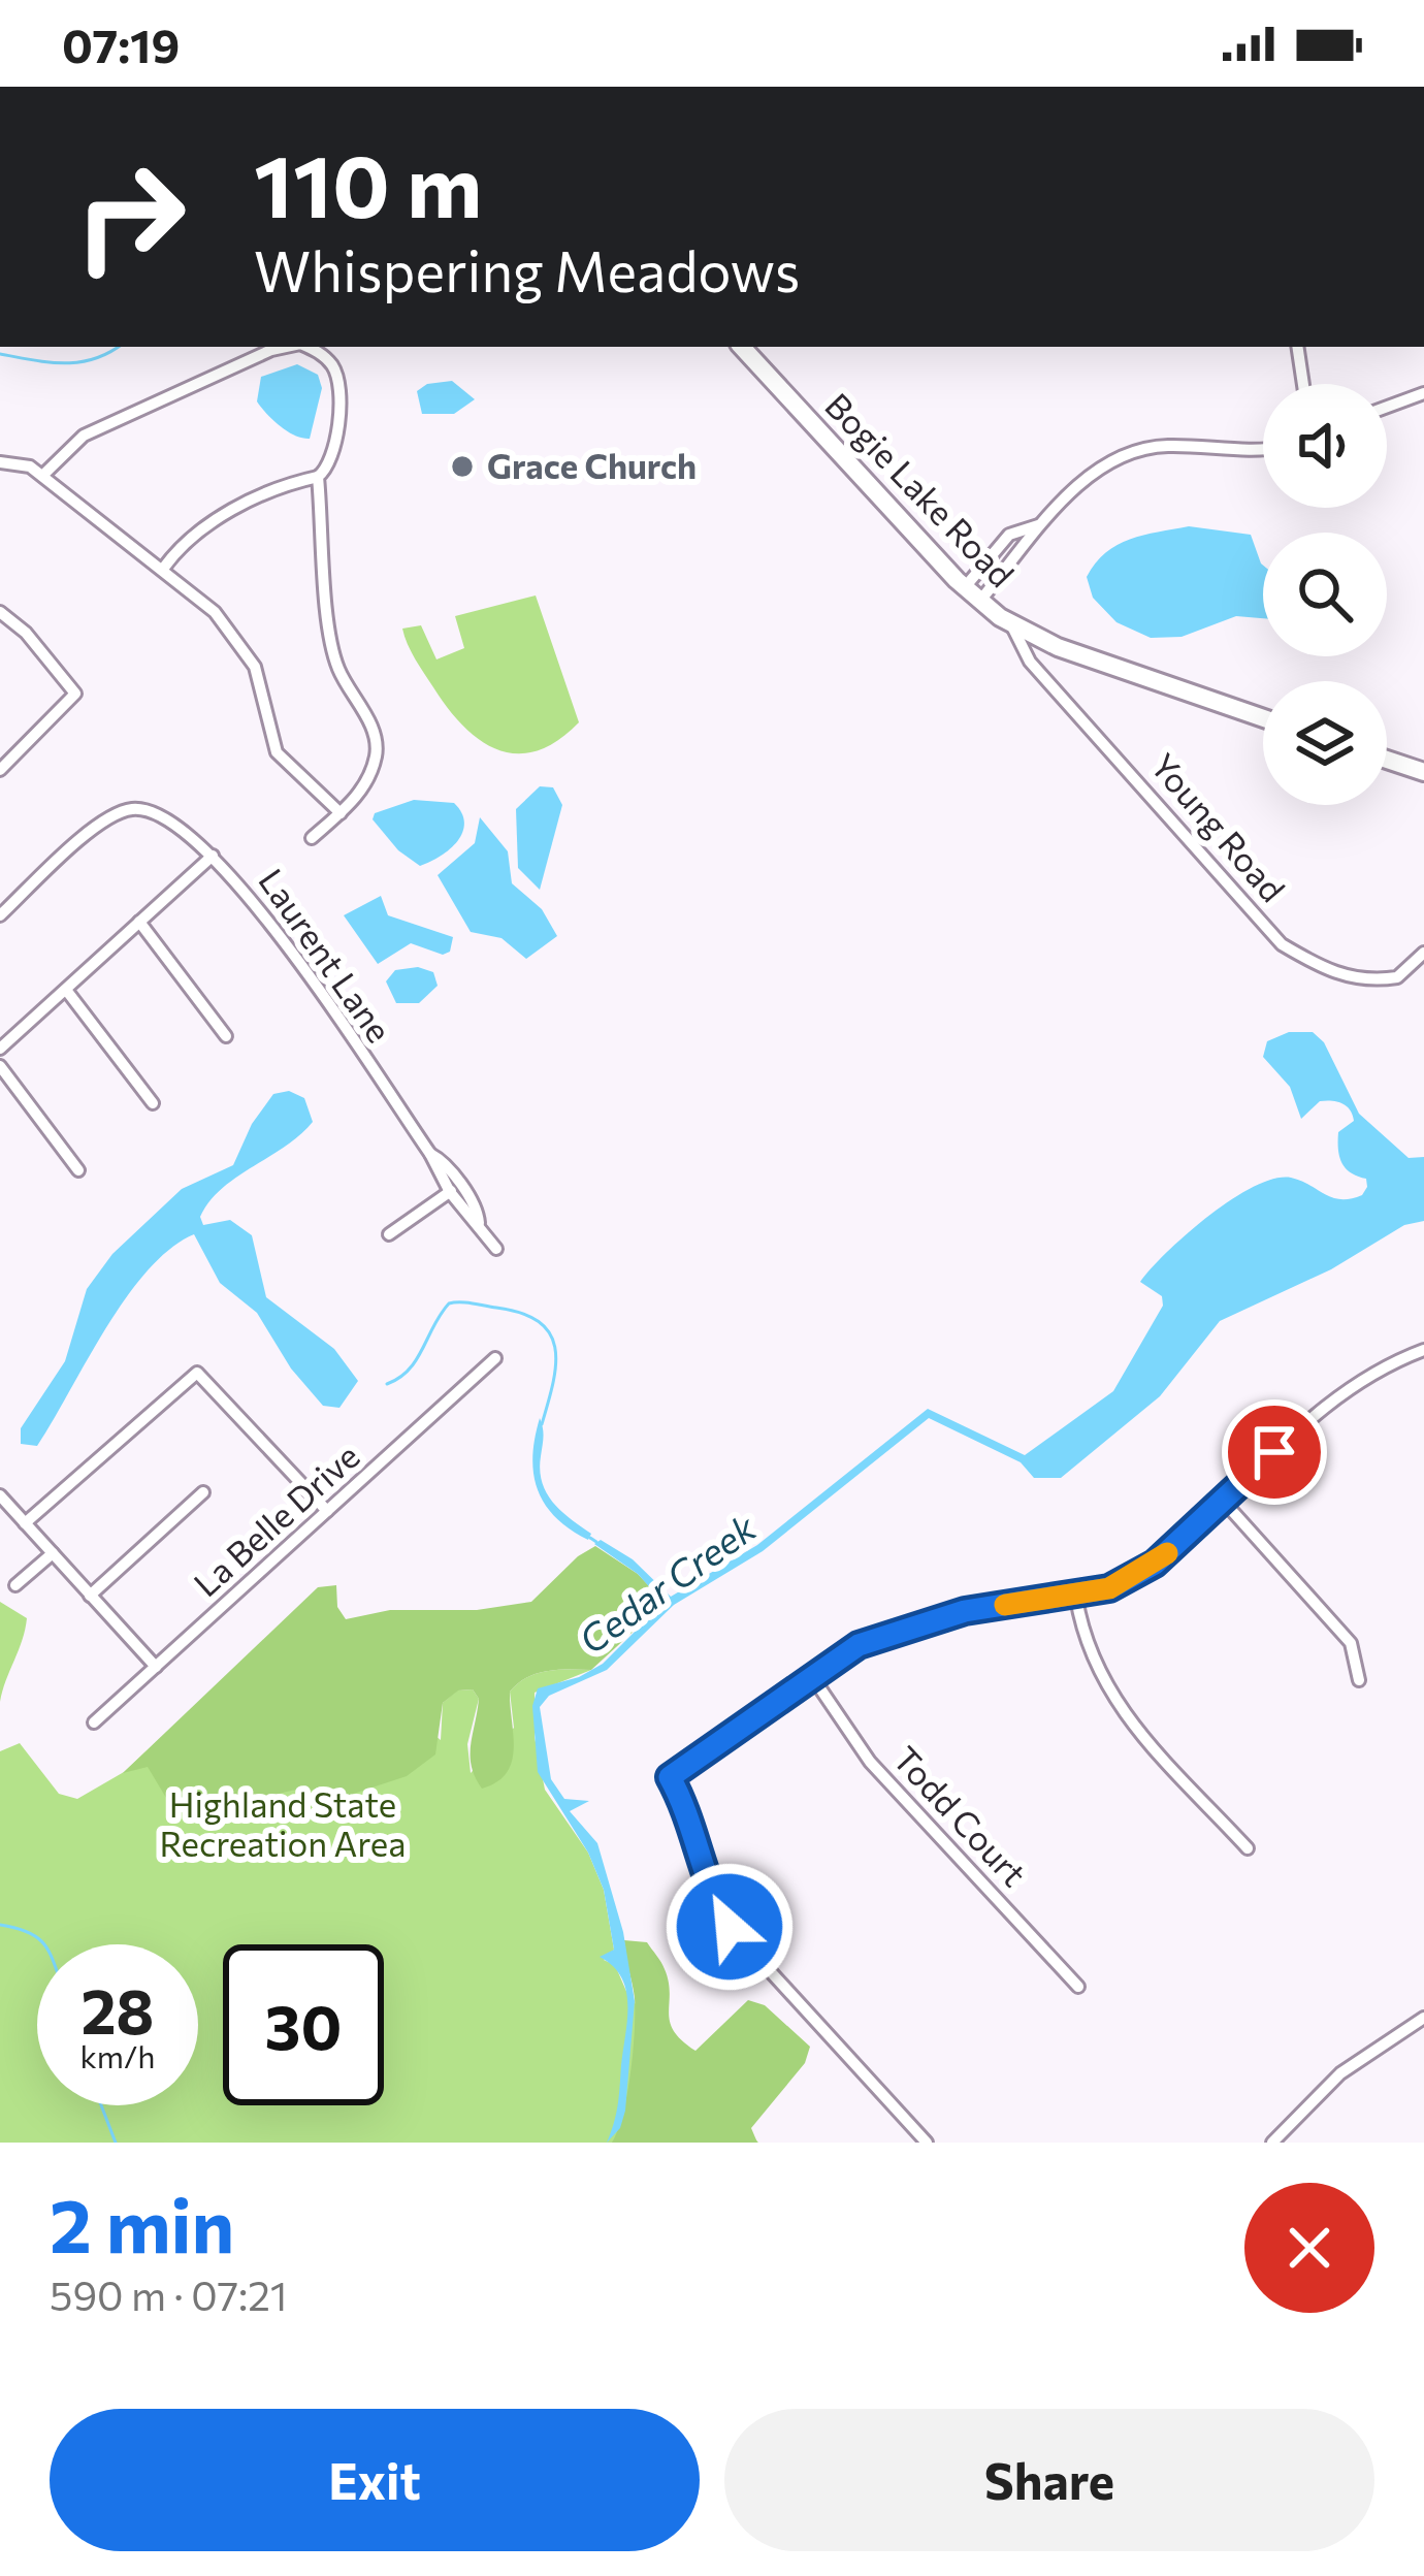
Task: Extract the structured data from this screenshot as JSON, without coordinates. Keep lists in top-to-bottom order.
{
  "streets": {
    "main road": ["Bogie Lake Road"],
    "street": [
      "Young Road",
      "Laurent Lane",
      "La Belle Drive",
      "Todd Court"
    ]
  },
  "crossings": [
    ["Bogie Lake Road", "Young Road"]
  ],
  "water": ["Cedar Creek"],
  "parks": ["Highland State Recreation Area"],
  "places": ["Grace Church"],
  "page": {
    "status": "07:19",
    "turn": ["110 m", "Whispering Meadows"],
    "speed": "28 km/h",
    "limit": "30",
    "heading": ["2 min", "590 m · 07:21"],
    "buttons": ["Exit", "Share"]
  }
}
